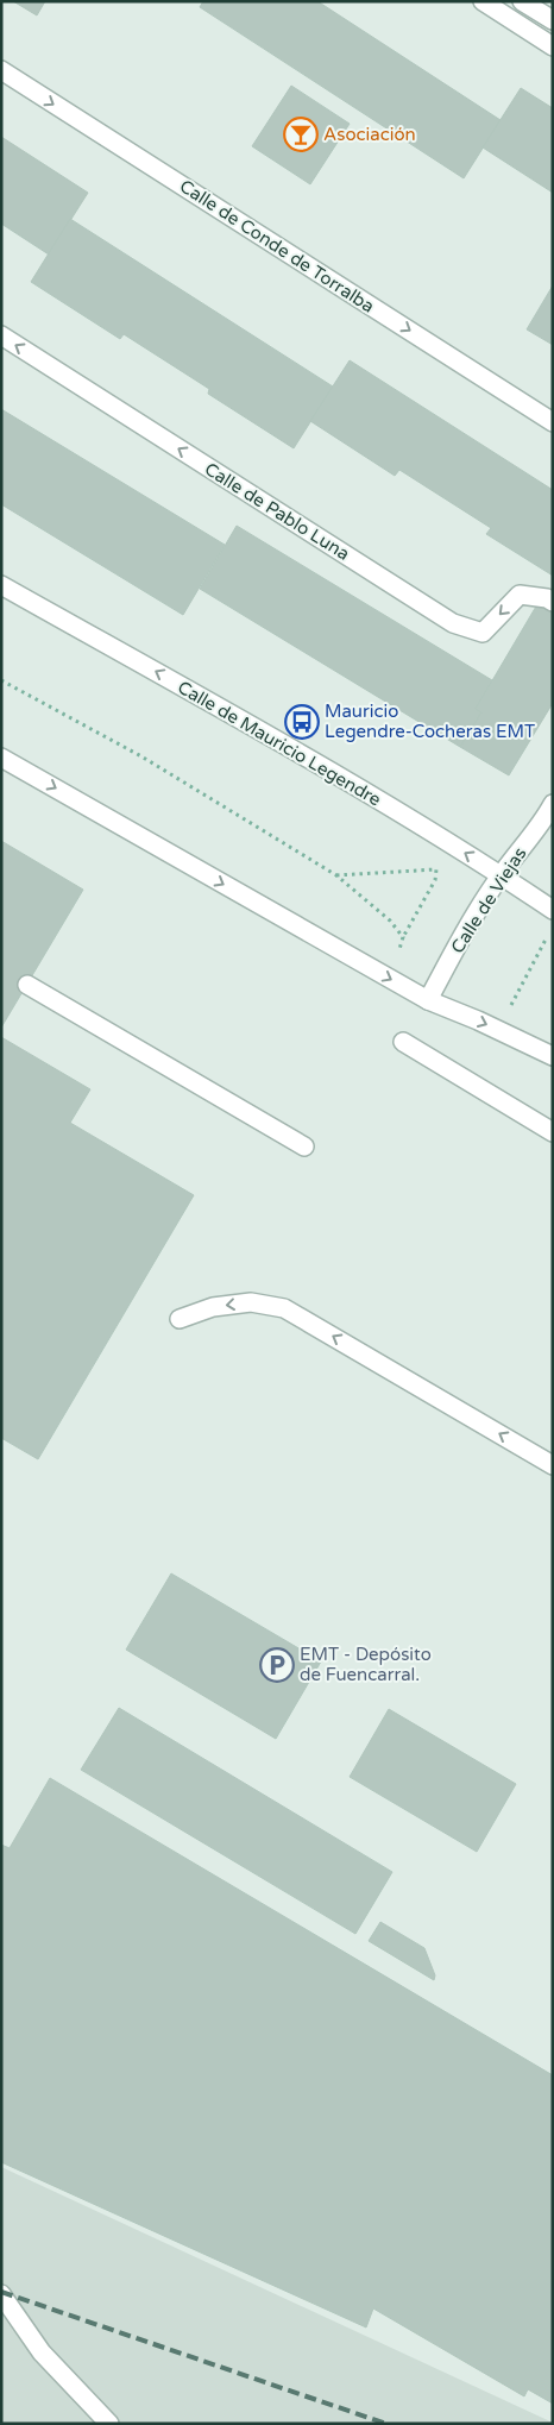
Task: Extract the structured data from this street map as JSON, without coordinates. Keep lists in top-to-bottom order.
{
  "streets": {
    "street": [
      "Calle de Conde de Torralba",
      "Calle de Pablo Luna",
      "Calle de Mauricio Legendre",
      "Calle de Viejas"
    ]
  },
  "crossings": [
    ["Calle de Mauricio Legendre", "Calle de Viejas"]
  ],
  "one_way": ["Calle de Conde de Torralba", "Calle de Pablo Luna"],
  "places": {
    "bar": ["Asociación"],
    "bus stop": ["Mauricio Legendre-Cocheras EMT"],
    "parking": ["EMT - Depósito de Fuencarral."]
  }
}
